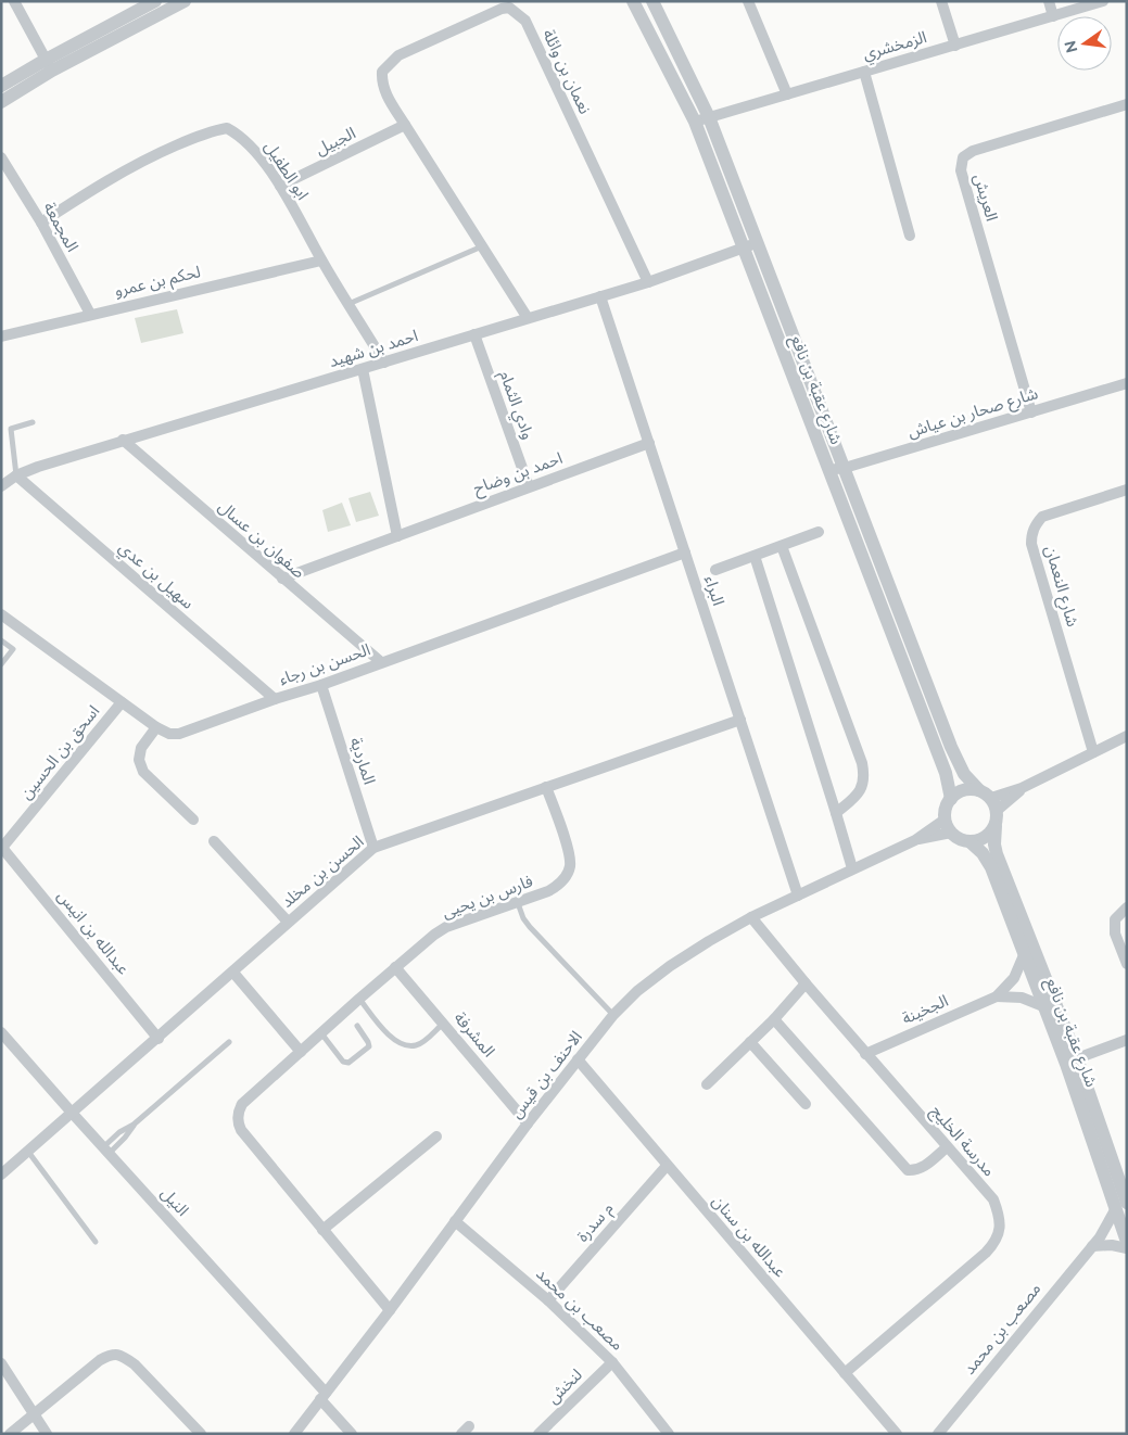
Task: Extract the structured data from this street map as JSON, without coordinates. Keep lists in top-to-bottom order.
{
  "streets": {
    "street": [
      "الزمخشري",
      "نعمان بن وائلة",
      "الجبيل",
      "ابو الطفيل",
      "العريش",
      "المجمعة",
      "لحكم بن عمرو",
      "احمد بن شهيد",
      "شارع عقبة بن نافع",
      "وادي الثمام",
      "شارع صحار بن عياش",
      "احمد بن وضاح",
      "صفوان بن عسال",
      "سهيل بن عدي",
      "شارع النعمان",
      "البراء",
      "الحسن بن رجاء",
      "اسحق بن الحسين",
      "الماردية",
      "الحسن بن مخلد",
      "فارس بن يحيى",
      "عبدالله بن انيس",
      "الجخينة",
      "المشرفة",
      "الاحنف بن قيس",
      "مدرسة الخليج",
      "النيل",
      "م سدرة",
      "عبدالله بن سنان",
      "مصعب بن محمد",
      "لنخش"
    ]
  },
  "crossings": [
    ["الزمخشري", "شارع عقبة بن نافع"],
    ["نعمان بن وائلة", "الجبيل"],
    ["نعمان بن وائلة", "احمد بن شهيد"],
    ["الجبيل", "ابو الطفيل"],
    ["ابو الطفيل", "المجمعة"],
    ["ابو الطفيل", "لحكم بن عمرو"],
    ["ابو الطفيل", "احمد بن شهيد"],
    ["العريش", "شارع صحار بن عياش"],
    ["المجمعة", "لحكم بن عمرو"],
    ["احمد بن شهيد", "شارع عقبة بن نافع"],
    ["احمد بن شهيد", "وادي الثمام"],
    ["احمد بن شهيد", "صفوان بن عسال"],
    ["احمد بن شهيد", "سهيل بن عدي"],
    ["احمد بن شهيد", "البراء"],
    ["شارع عقبة بن نافع", "شارع صحار بن عياش"],
    ["شارع عقبة بن نافع", "الجخينة"],
    ["شارع عقبة بن نافع", "الاحنف بن قيس"],
    ["شارع عقبة بن نافع", "مصعب بن محمد"],
    ["وادي الثمام", "احمد بن وضاح"],
    ["احمد بن وضاح", "صفوان بن عسال"],
    ["احمد بن وضاح", "البراء"],
    ["صفوان بن عسال", "الحسن بن رجاء"],
    ["سهيل بن عدي", "الحسن بن رجاء"],
    ["البراء", "الحسن بن رجاء"],
    ["البراء", "الحسن بن مخلد"],
    ["البراء", "الاحنف بن قيس"],
    ["الحسن بن رجاء", "اسحق بن الحسين"],
    ["الحسن بن رجاء", "الماردية"],
    ["اسحق بن الحسين", "عبدالله بن انيس"],
    ["الماردية", "الحسن بن مخلد"],
    ["الحسن بن مخلد", "فارس بن يحيى"],
    ["الحسن بن مخلد", "عبدالله بن انيس"],
    ["الحسن بن مخلد", "النيل"],
    ["فارس بن يحيى", "المشرفة"],
    ["فارس بن يحيى", "الاحنف بن قيس"],
    ["الجخينة", "مدرسة الخليج"],
    ["المشرفة", "الاحنف بن قيس"],
    ["الاحنف بن قيس", "مدرسة الخليج"],
    ["الاحنف بن قيس", "النيل"],
    ["الاحنف بن قيس", "عبدالله بن سنان"],
    ["الاحنف بن قيس", "مصعب بن محمد"],
    ["مدرسة الخليج", "عبدالله بن سنان"],
    ["م سدرة", "عبدالله بن سنان"],
    ["م سدرة", "مصعب بن محمد"],
    ["مصعب بن محمد", "لنخش"]
  ],
  "north": "left"
}
